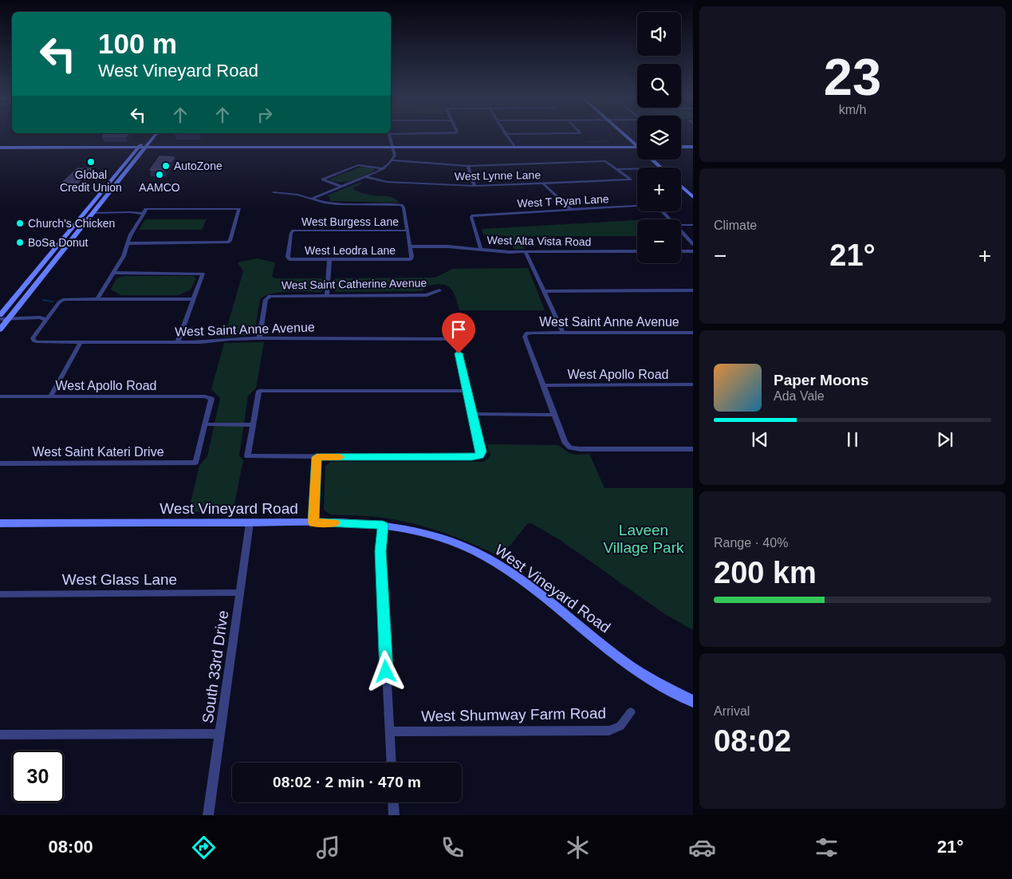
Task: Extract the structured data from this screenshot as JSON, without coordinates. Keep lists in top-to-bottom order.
{
  "streets": {
    "main road": ["West Vineyard Road"],
    "street": [
      "West Lynne Lane",
      "West T Ryan Lane",
      "West Burgess Lane",
      "West Alta Vista Road",
      "West Leodra Lane",
      "West Saint Catherine Avenue",
      "West Saint Anne Avenue",
      "West Apollo Road",
      "West Saint Kateri Drive",
      "West Glass Lane",
      "South 33rd Drive",
      "West Shumway Farm Road"
    ]
  },
  "crossings": [
    ["West T Ryan Lane", "West Alta Vista Road"],
    ["West Burgess Lane", "West Leodra Lane"],
    ["West Alta Vista Road", "West Leodra Lane"],
    ["West Saint Catherine Avenue", "West Saint Anne Avenue"],
    ["West Saint Anne Avenue", "West Apollo Road"],
    ["West Apollo Road", "West Saint Kateri Drive"],
    ["West Vineyard Road", "South 33rd Drive"],
    ["West Glass Lane", "South 33rd Drive"]
  ],
  "parks": ["Laveen Village Park"],
  "places": [
    "Global Credit Union",
    "AutoZone",
    "AAMCO",
    "Church's Chicken",
    "BoSa Donut"
  ],
  "page": {
    "tile": [
      ["23", "km/h"],
      "Climate",
      ["Range · 40%", "200 km"],
      ["Arrival", "08:02"]
    ],
    "map_buttons": ["+", "−"],
    "turn": ["100 m", "West Vineyard Road"],
    "heat": ["−", "21°", "+"],
    "song": ["Paper Moons", "Ada Vale"],
    "limit": "30",
    "trip": "08:02 · 2 min · 470 m",
    "tabs": ["08:00", "21°"]
  }
}
